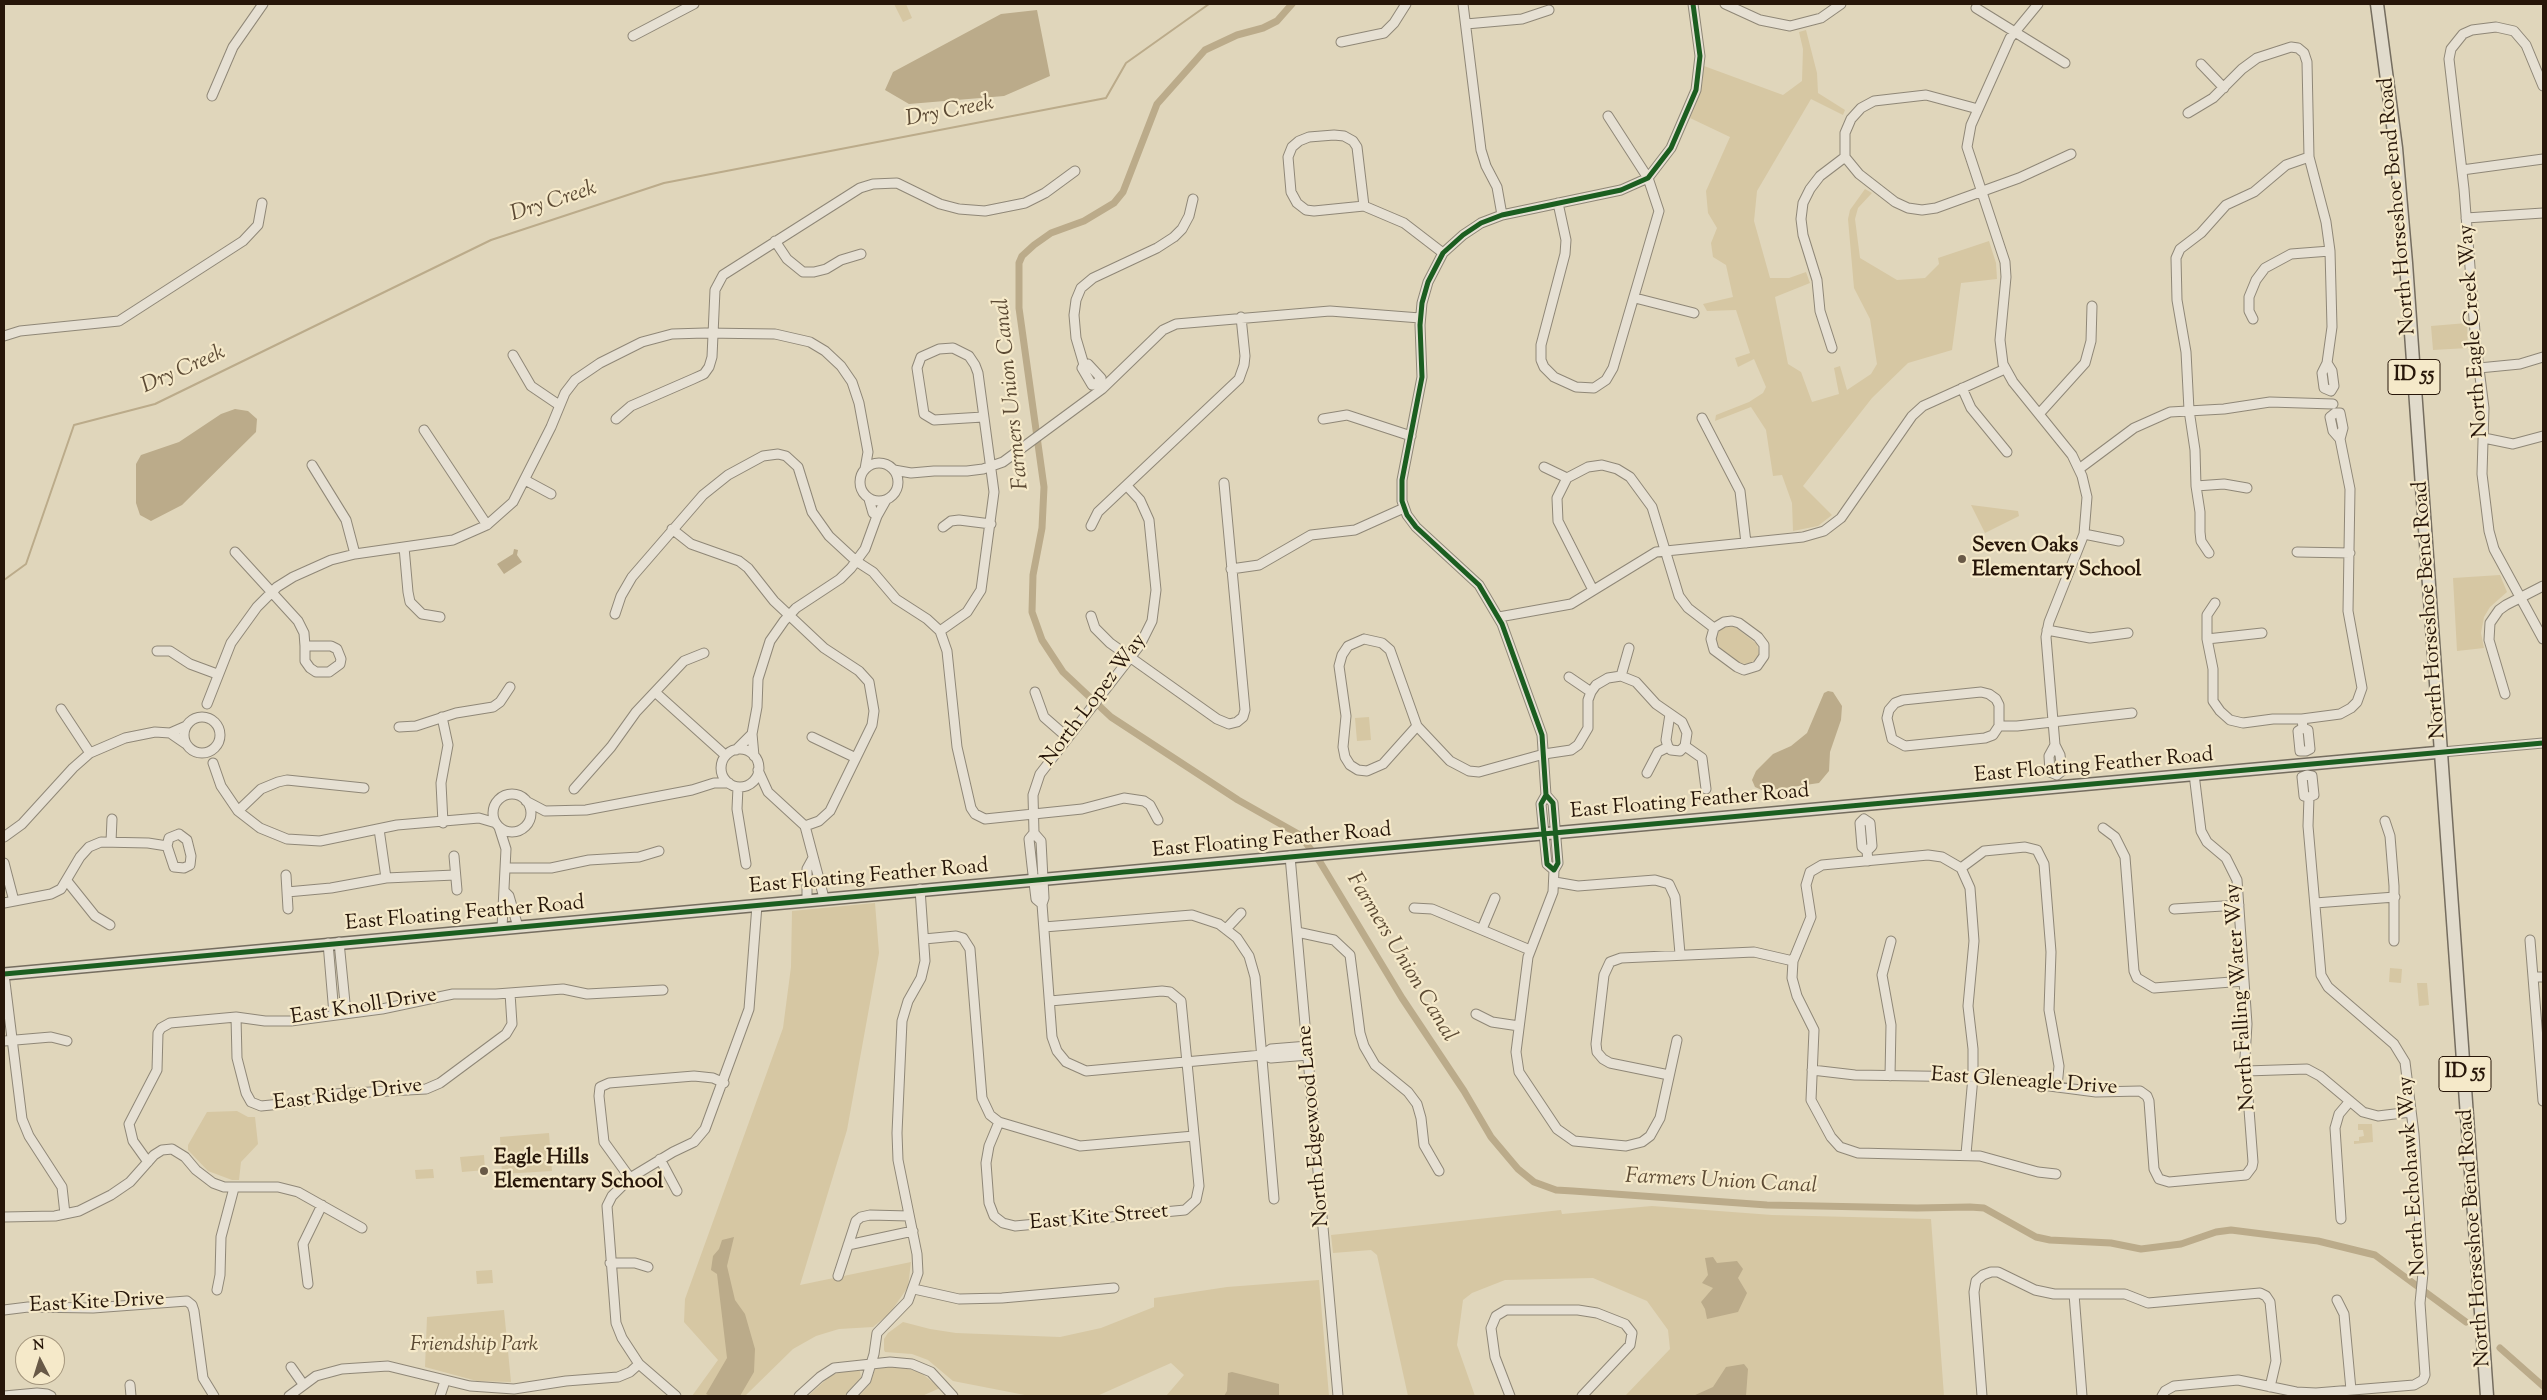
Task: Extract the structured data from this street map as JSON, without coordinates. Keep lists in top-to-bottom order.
{
  "streets": {
    "highway": ["North Horseshoe Bend Road", "ID 55"],
    "main road": ["East Floating Feather Road"],
    "street": [
      "North Eagle Creek Way",
      "North Lopez Way",
      "North Falling Water Way",
      "East Knoll Drive",
      "East Gleneagle Drive",
      "East Ridge Drive",
      "North Edgewood Lane",
      "North Echohawk Way",
      "East Kite Street",
      "East Kite Drive"
    ]
  },
  "crossings": [
    ["North Horseshoe Bend Road", "East Floating Feather Road"],
    ["North Lopez Way", "East Floating Feather Road"],
    ["East Floating Feather Road", "North Falling Water Way"],
    ["East Floating Feather Road", "North Edgewood Lane"],
    ["East Floating Feather Road", "North Echohawk Way"],
    ["North Falling Water Way", "East Gleneagle Drive"],
    ["East Knoll Drive", "East Ridge Drive"]
  ],
  "water": ["Dry Creek", "Farmers Union Canal"],
  "parks": ["Friendship Park"],
  "places": ["Seven Oaks Elementary School", "Eagle Hills Elementary School"],
  "north": "top"
}
